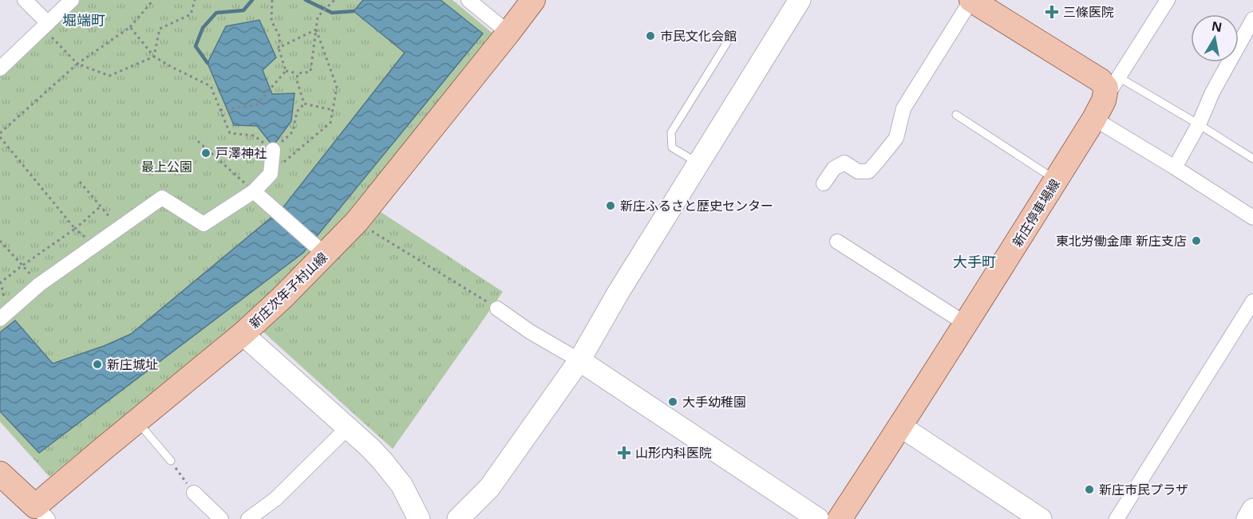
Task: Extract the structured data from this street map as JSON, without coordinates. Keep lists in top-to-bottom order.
{
  "streets": {
    "main road": ["新庄停車場線", "新庄次年子村山線"]
  },
  "districts": ["堀端町", "大手町"],
  "parks": ["最上公園"],
  "places": {
    "health": ["三條医院", "山形内科医院"],
    "other": [
      "市民文化会館",
      "戸澤神社",
      "新庄ふるさと歴史センター",
      "東北労働金庫 新庄支店",
      "新庄城址",
      "大手幼稚園",
      "新庄市民プラザ"
    ]
  },
  "north": "top"
}
